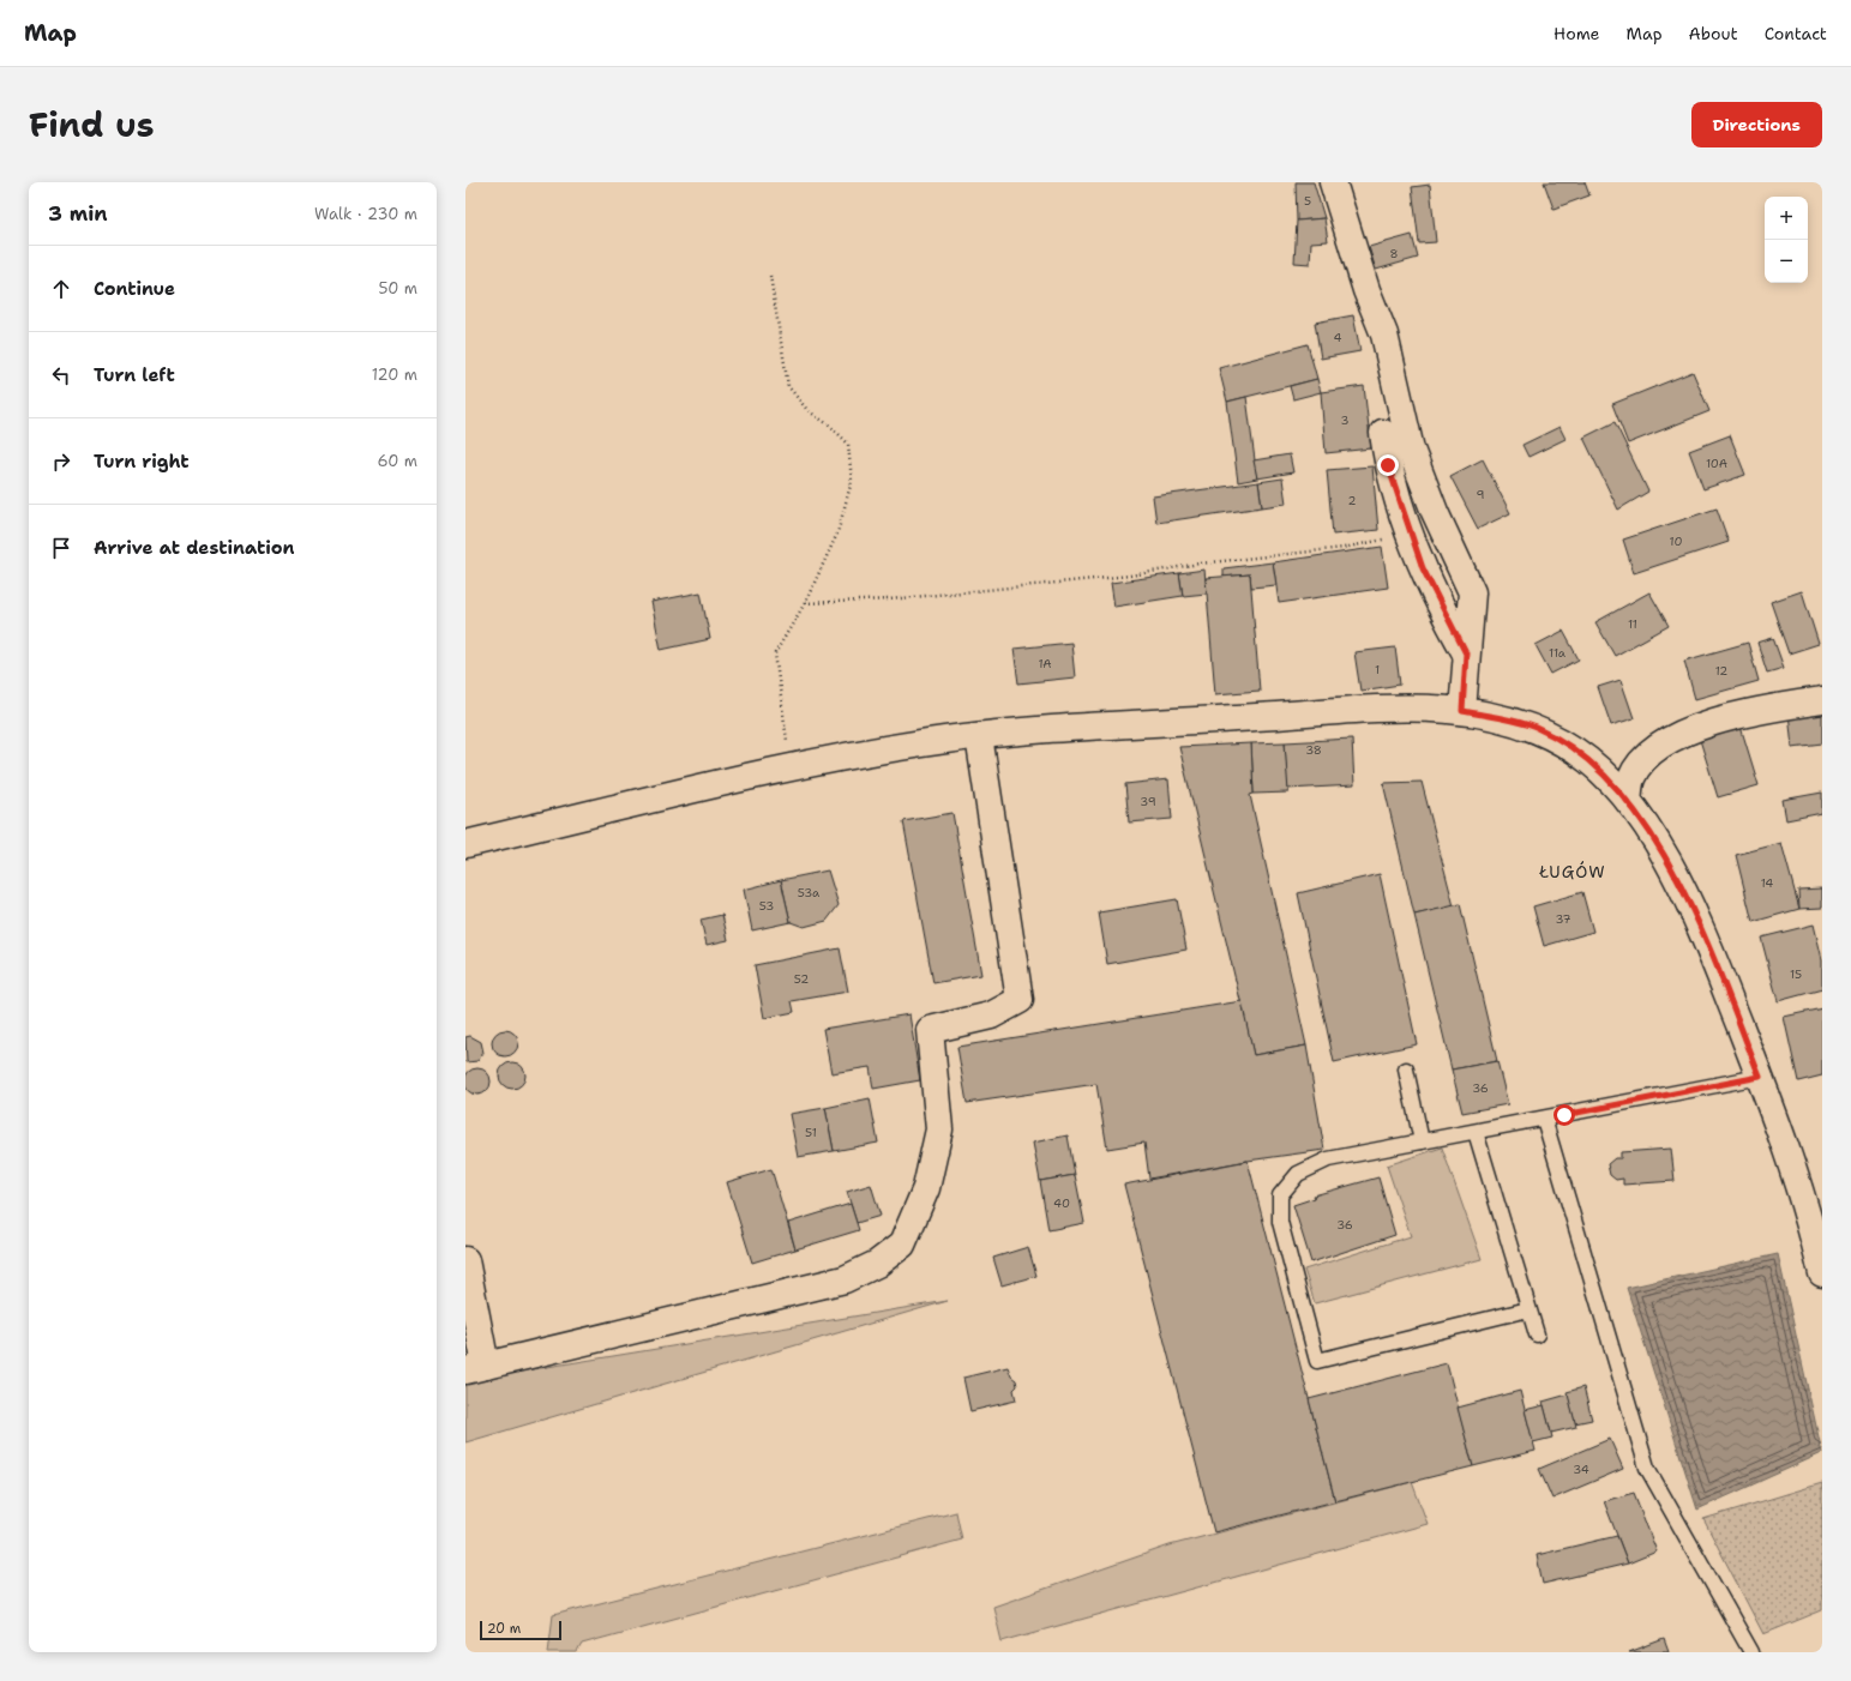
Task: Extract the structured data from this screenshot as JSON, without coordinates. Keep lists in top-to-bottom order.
{
  "districts": ["ŁUGÓW"],
  "house_numbers": [
    "5",
    "8",
    "4",
    "3",
    "10A",
    "9",
    "2",
    "10",
    "11",
    "11a",
    "1A",
    "1",
    "12",
    "38",
    "39",
    "14",
    "53a",
    "53",
    "37",
    "15",
    "52",
    "36",
    "51",
    "40",
    "36",
    "34"
  ],
  "scale_bar": "20 m",
  "page": {
    "header": "Map",
    "nav": [
      "Home",
      "Map",
      "About",
      "Contact"
    ],
    "title": "Find us",
    "buttons": "Directions",
    "heading": ["3 min", "Walk · 230 m"],
    "map_buttons": ["+", "−"],
    "list": [
      ["Continue", "50 m"],
      ["Turn left", "120 m"],
      ["Turn right", "60 m"],
      "Arrive at destination"
    ],
    "scale": "20 m"
  }
}
